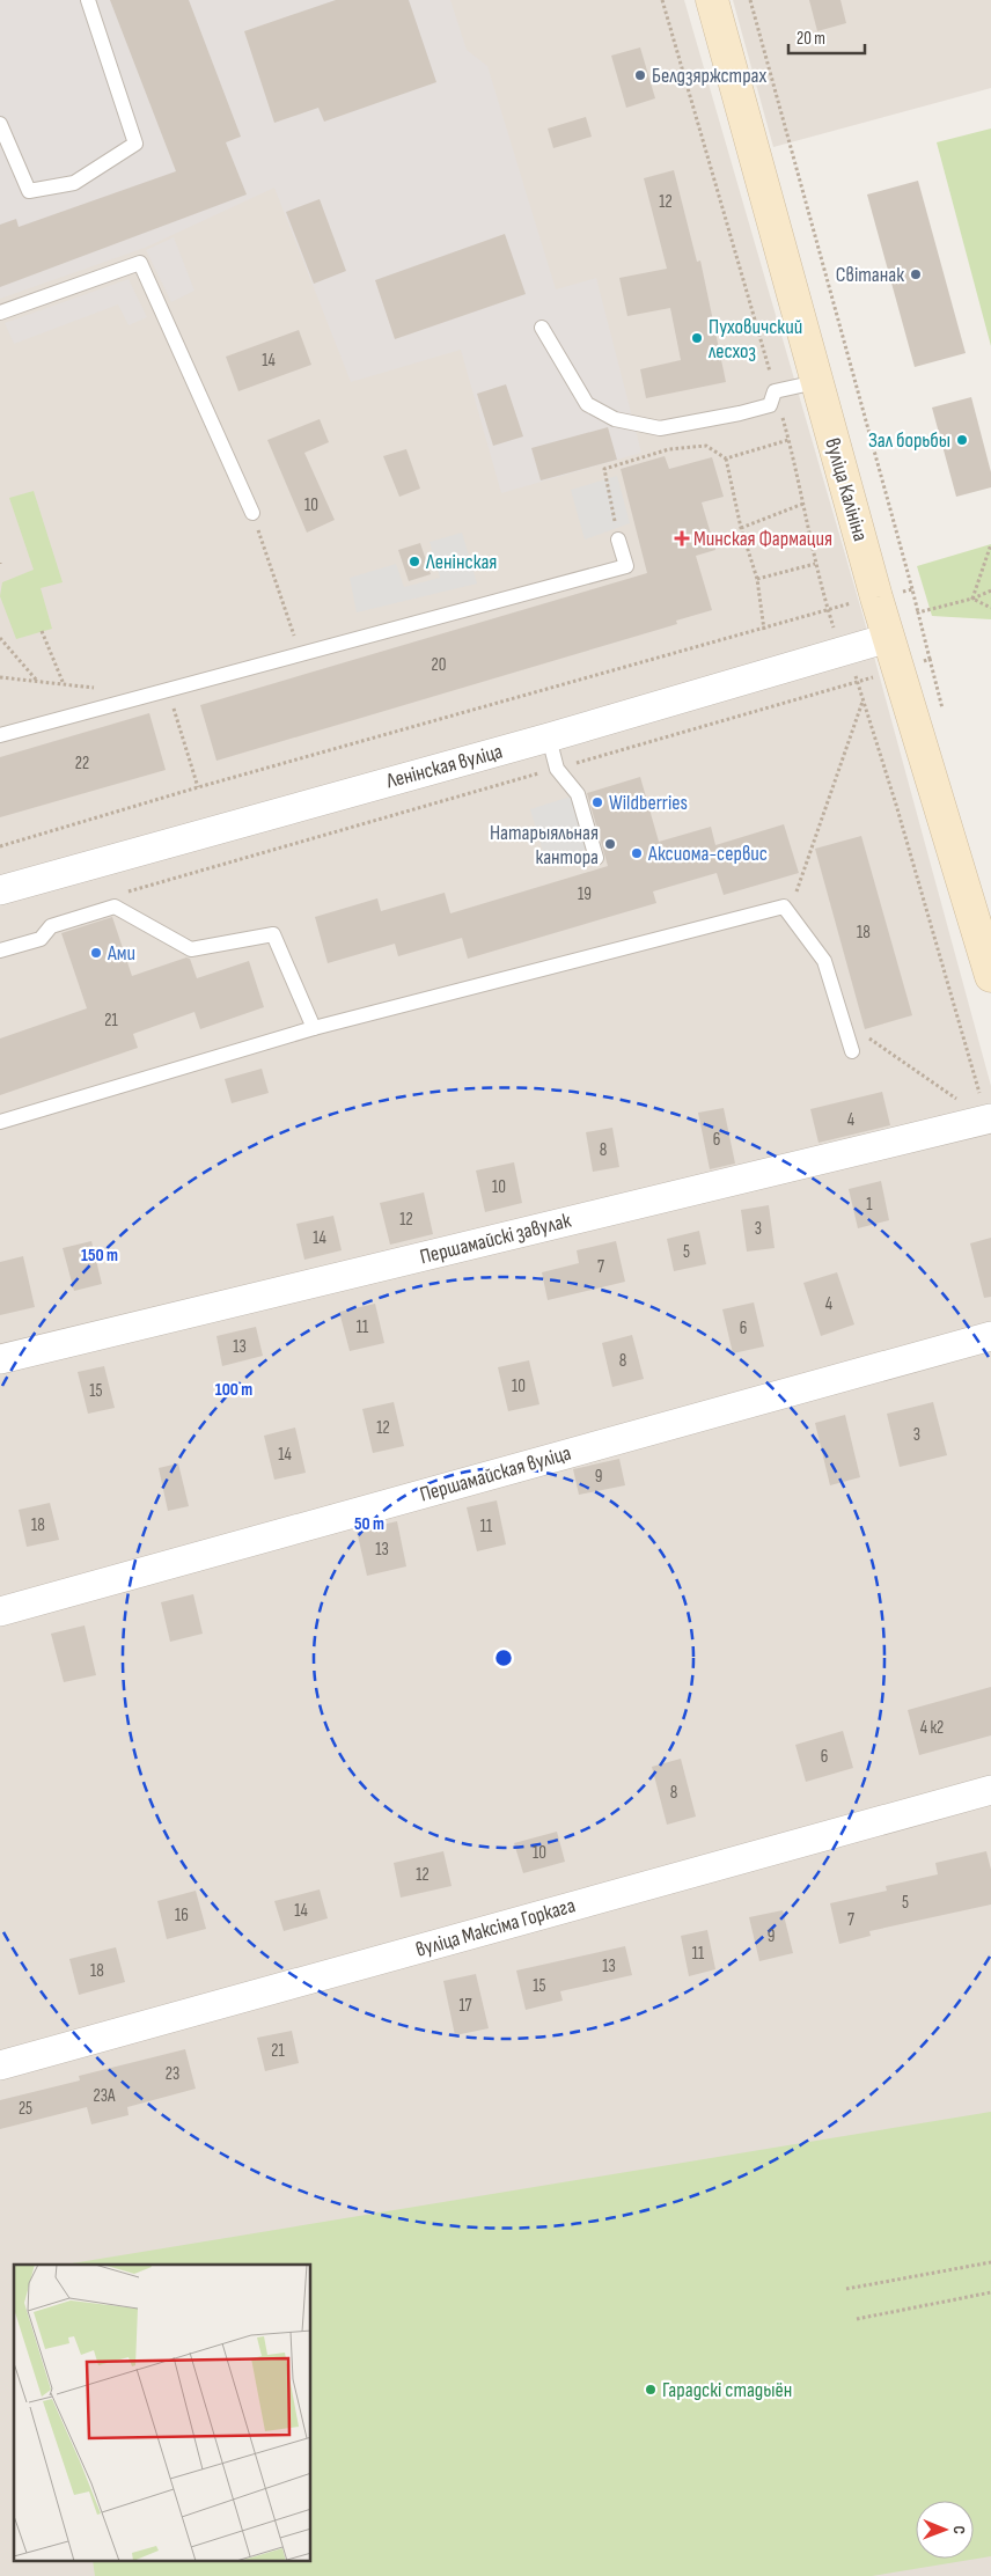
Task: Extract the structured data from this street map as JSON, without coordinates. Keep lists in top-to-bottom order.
{
  "streets": {
    "main road": ["вуліца Калініна"],
    "street": [
      "Ленінская вуліца",
      "Першамайскі завулак",
      "Першамайская вуліца",
      "вуліца Максіма Горкага"
    ]
  },
  "crossings": [
    ["вуліца Калініна", "Ленінская вуліца"]
  ],
  "places": {
    "other": [
      "Белдзяржстрах",
      "Світанак",
      "Пуховичский лесхоз",
      "Зал борьбы",
      "Ленінская",
      "Wildberries",
      "Натарыяльная кантора",
      "Аксиома-сервис",
      "Ами",
      "Гарадскі стадыён"
    ],
    "health": ["Минская Фармация"]
  },
  "house_numbers": [
    "12",
    "14",
    "10",
    "20",
    "22",
    "19",
    "18",
    "21",
    "4",
    "6",
    "8",
    "10",
    "1",
    "12",
    "3",
    "14",
    "5",
    "7",
    "4",
    "11",
    "6",
    "13",
    "8",
    "10",
    "15",
    "12",
    "3",
    "14",
    "9",
    "18",
    "11",
    "13",
    "4 к2",
    "6",
    "8",
    "10",
    "12",
    "5",
    "14",
    "16",
    "7",
    "9",
    "11",
    "13",
    "18",
    "15",
    "17",
    "21",
    "23",
    "23А",
    "25"
  ],
  "scale_bar": "20 m",
  "north": "right",
  "rings": ["150 m", "100 m", "50 m"]
}
